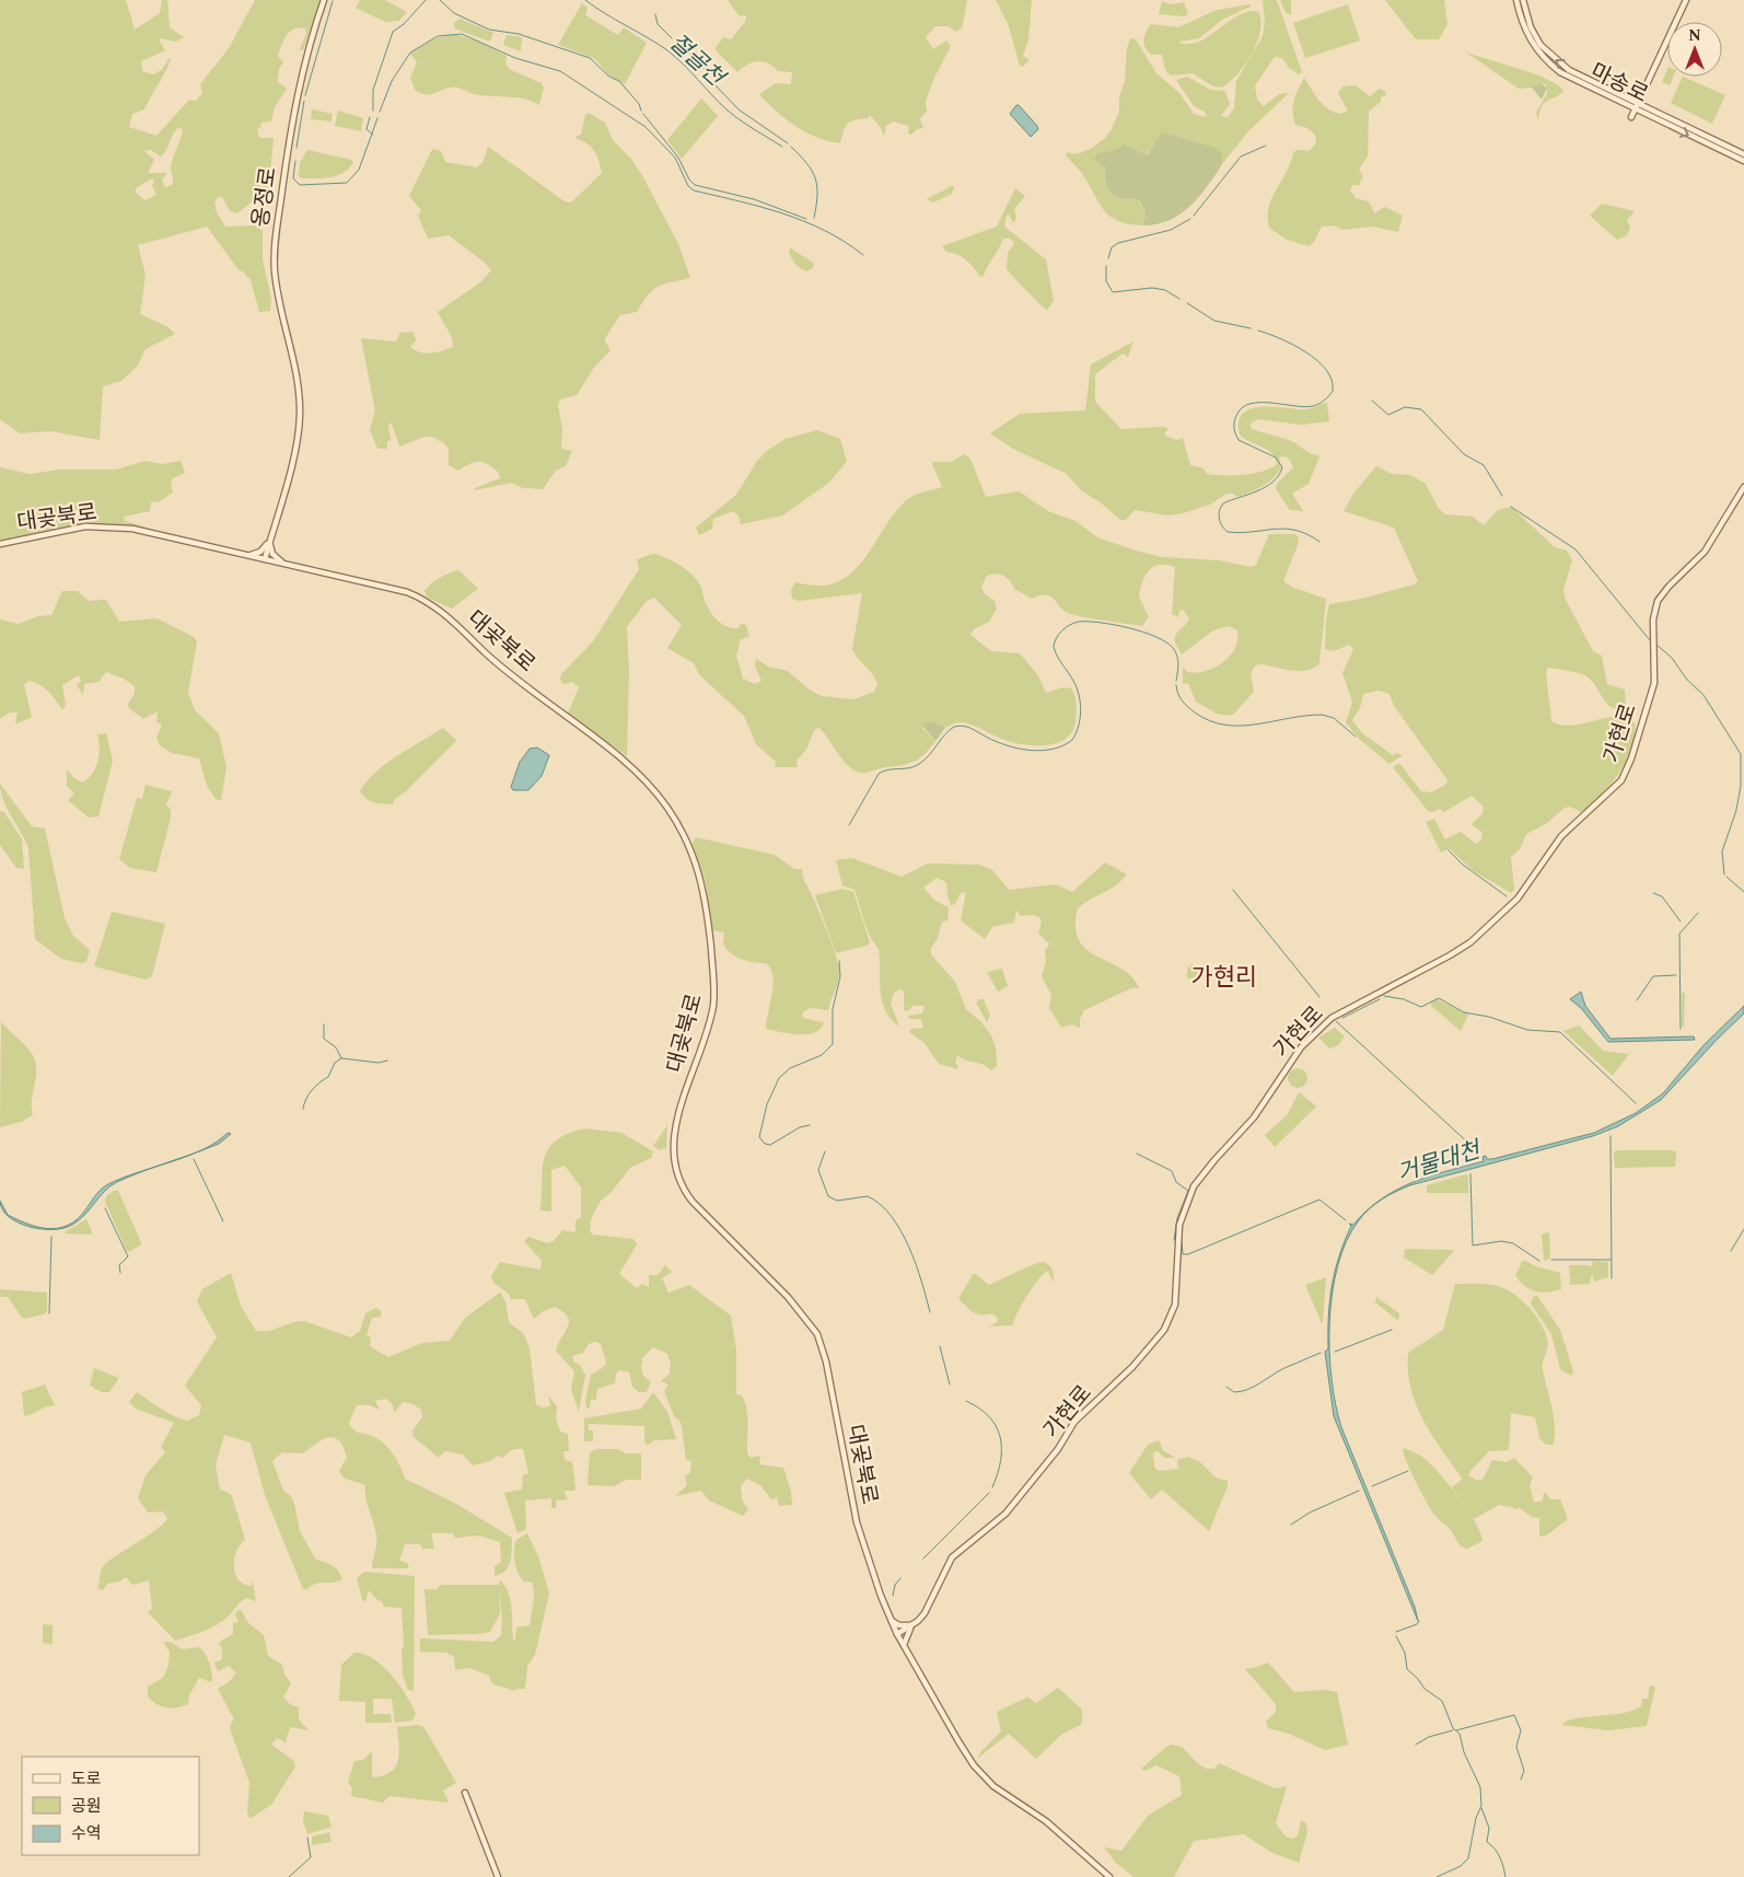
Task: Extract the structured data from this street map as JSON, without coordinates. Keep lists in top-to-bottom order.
{
  "streets": {
    "street": [
      "마송로",
      "옹정로",
      "대곶북로",
      "가현로"
    ]
  },
  "crossings": [
    ["옹정로", "대곶북로"],
    ["대곶북로", "가현로"]
  ],
  "districts": ["가현리"],
  "water": ["절골천", "거물대천"],
  "legend": ["도로", "공원", "수역"],
  "north": "top"
}
